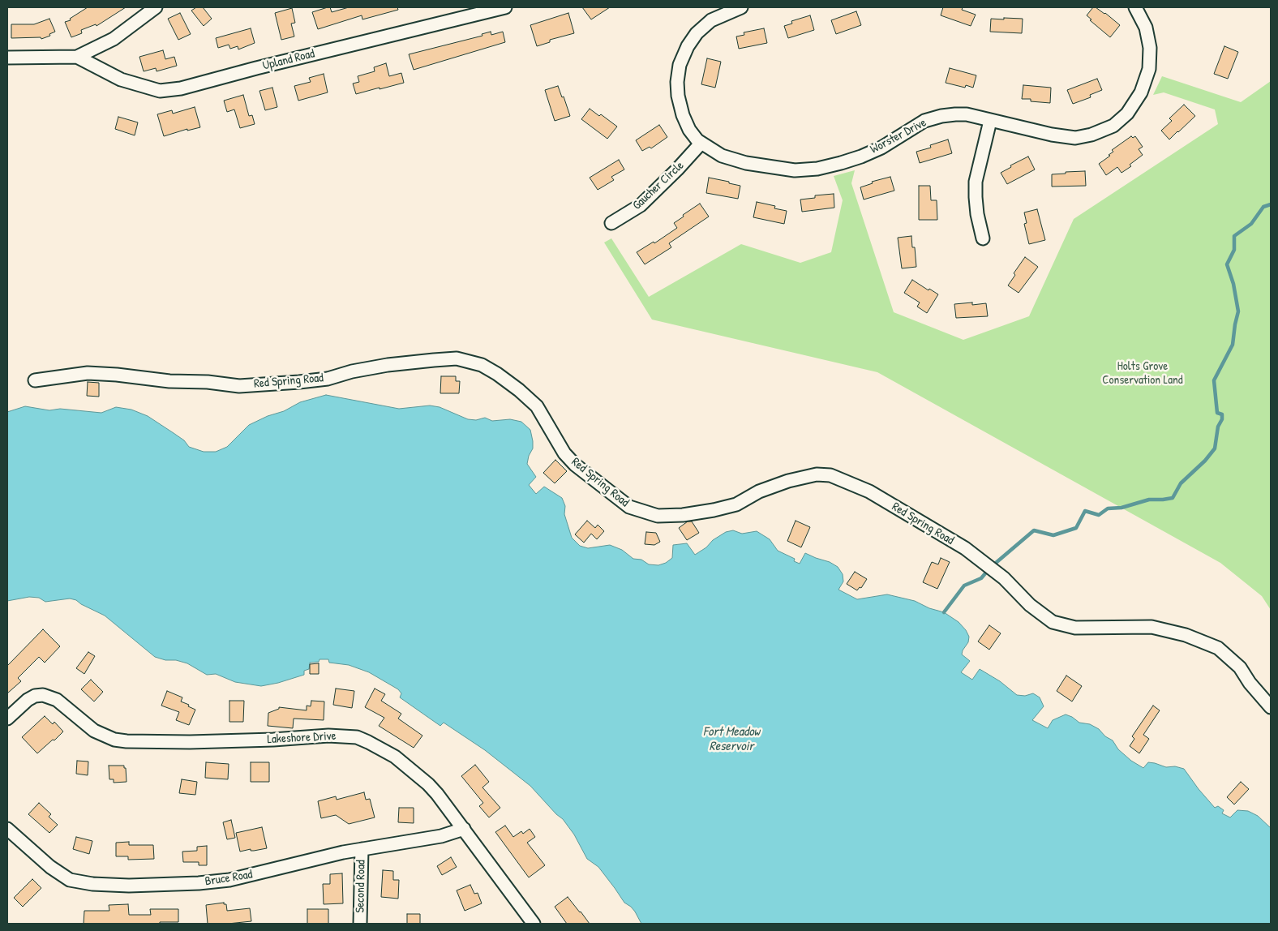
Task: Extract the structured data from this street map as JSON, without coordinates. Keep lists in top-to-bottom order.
{
  "streets": {
    "street": [
      "Upland Road",
      "Worster Drive",
      "Gaucher Circle",
      "Red Spring Road",
      "Lakeshore Drive",
      "Bruce Road",
      "Second Road"
    ]
  },
  "crossings": [
    ["Worster Drive", "Gaucher Circle"],
    ["Lakeshore Drive", "Bruce Road"],
    ["Bruce Road", "Second Road"]
  ],
  "water": ["Fort Meadow Reservoir"],
  "parks": ["Holts Grove Conservation Land"]
}
